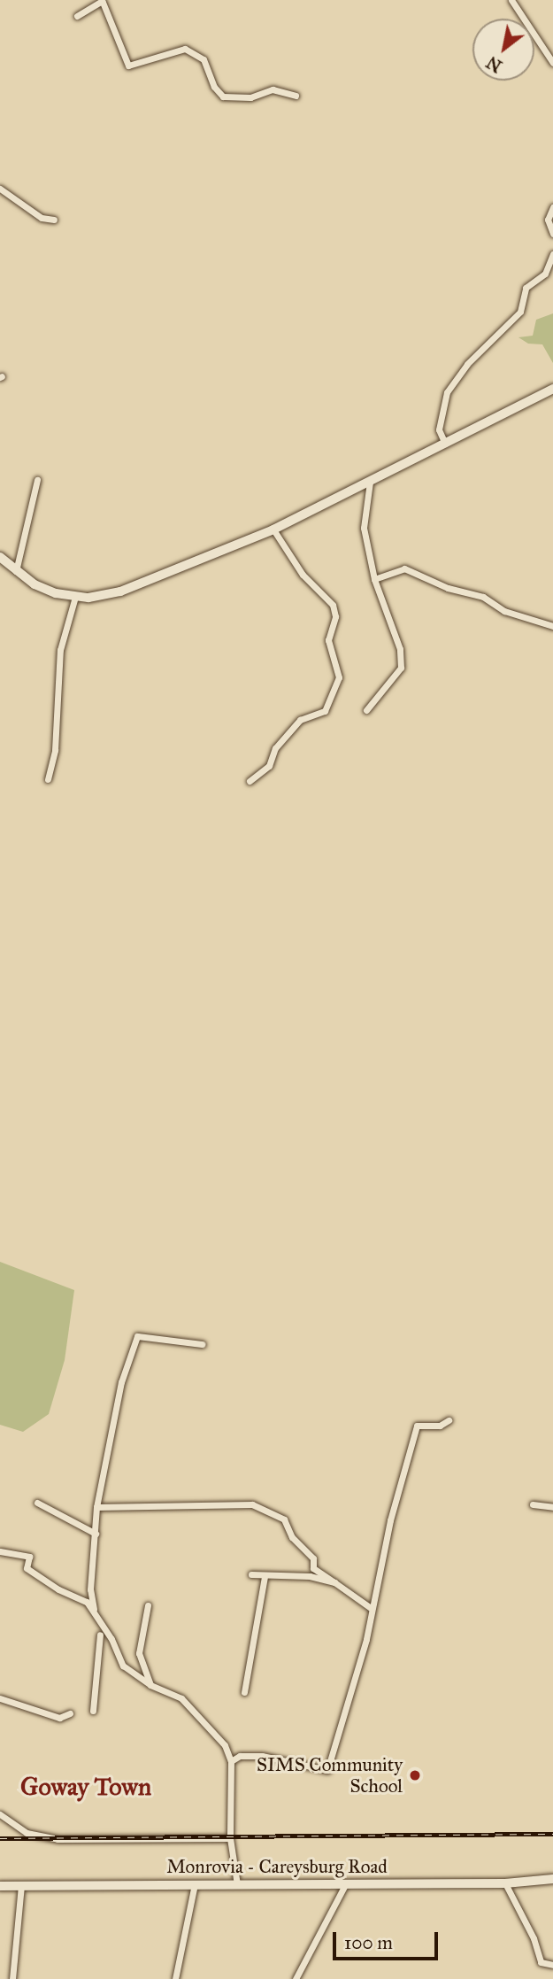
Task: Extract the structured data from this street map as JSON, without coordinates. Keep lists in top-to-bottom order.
{
  "streets": {
    "main road": ["Monrovia - Careysburg Road"]
  },
  "districts": ["Goway Town"],
  "places": ["SIMS Community School"],
  "scale_bar": "100 m",
  "north": "bottom left"
}
